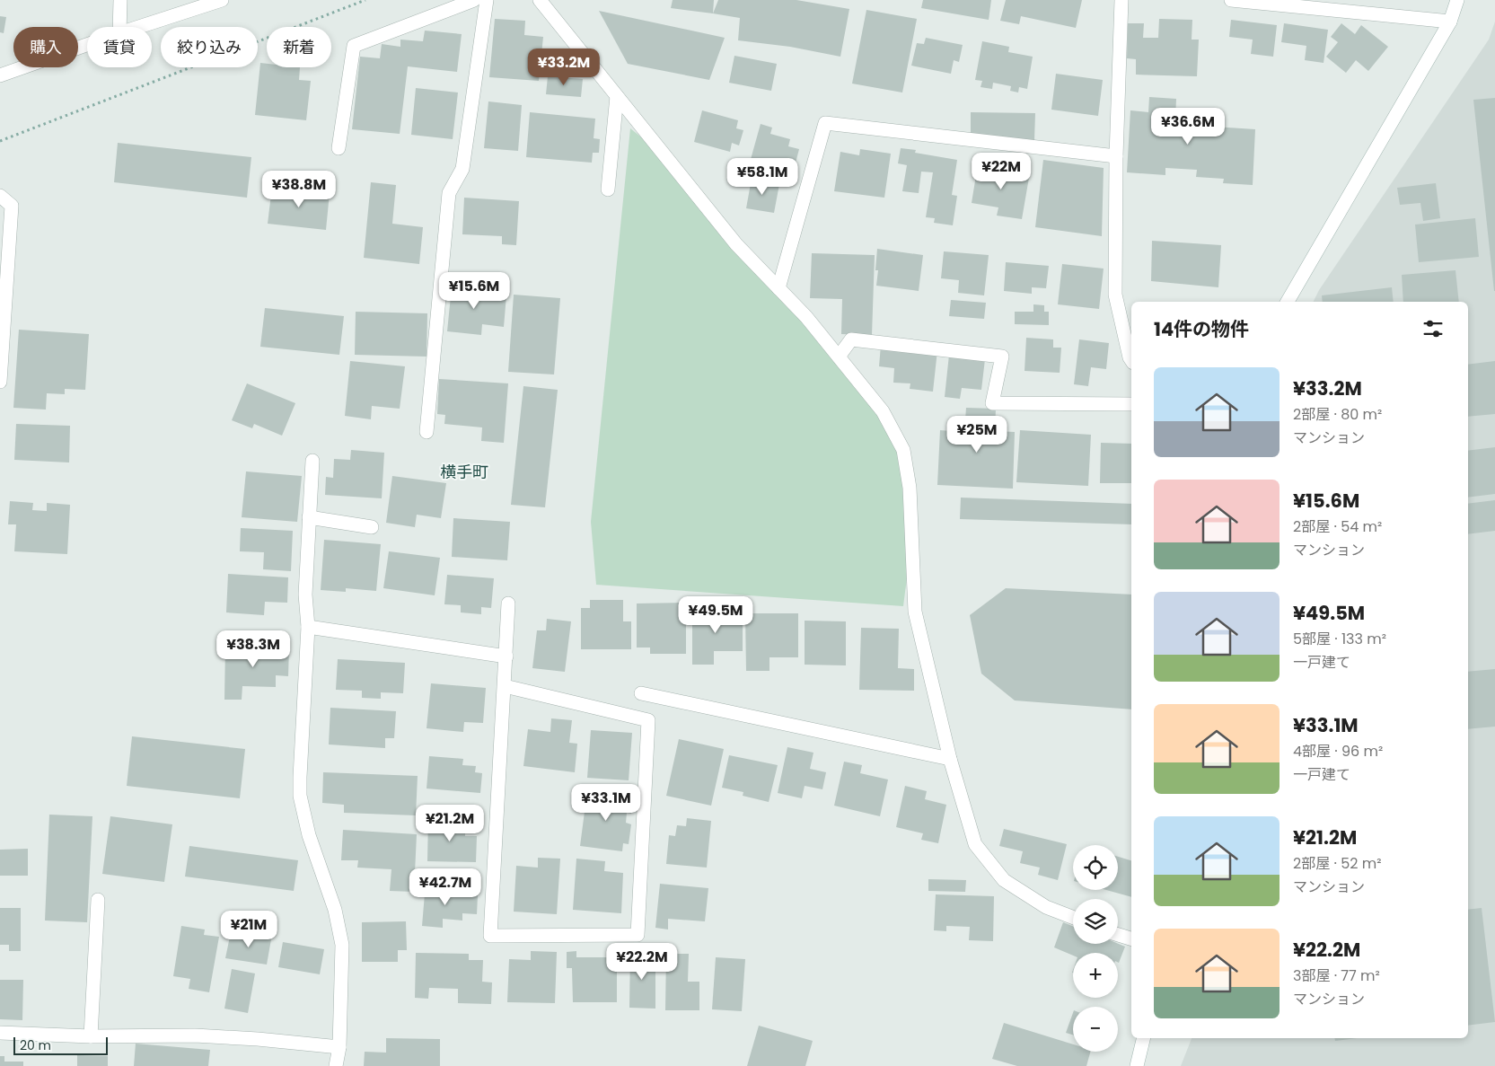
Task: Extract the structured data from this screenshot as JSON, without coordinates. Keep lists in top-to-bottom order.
{
  "districts": ["横手町"],
  "scale_bar": "20 m",
  "page": {
    "chip": [
      "購入",
      "賃貸",
      "絞り込み",
      "新着"
    ],
    "price": [
      "¥33.2M",
      "¥36.6M",
      "¥22M",
      "¥58.1M",
      "¥38.8M",
      "¥15.6M",
      "¥25M",
      "¥49.5M",
      "¥38.3M",
      "¥33.1M",
      "¥21.2M",
      "¥42.7M",
      "¥21M",
      "¥22.2M"
    ],
    "heading": "14件の物件",
    "list": [
      {
        "name": "¥33.2M",
        "note": "2部屋 · 80 m² · マンション"
      },
      {
        "name": "¥15.6M",
        "note": "2部屋 · 54 m² · マンション"
      },
      {
        "name": "¥49.5M",
        "note": "5部屋 · 133 m² · 一戸建て"
      },
      {
        "name": "¥33.1M",
        "note": "4部屋 · 96 m² · 一戸建て"
      },
      {
        "name": "¥21.2M",
        "note": "2部屋 · 52 m² · マンション"
      },
      {
        "name": "¥22.2M",
        "note": "3部屋 · 77 m² · マンション"
      }
    ],
    "map_buttons": ["+", "−"],
    "scale": "20 m"
  }
}
